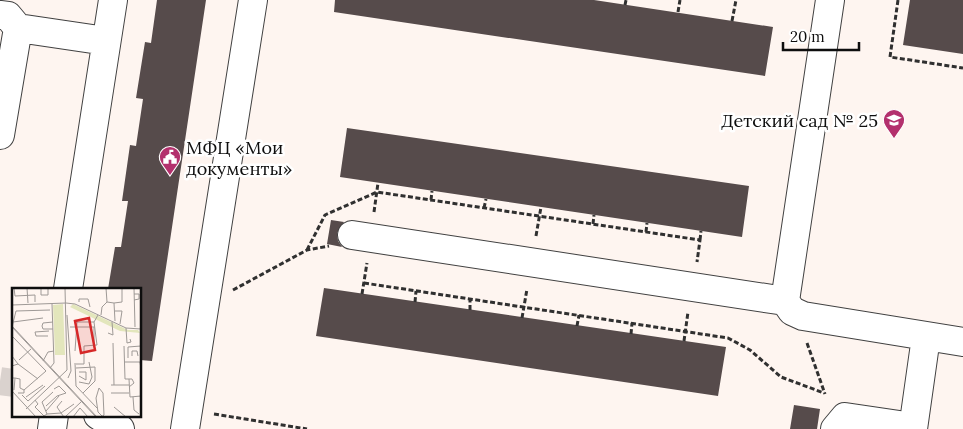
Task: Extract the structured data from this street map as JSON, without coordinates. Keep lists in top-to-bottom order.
{
  "places": {
    "school or university": ["Детский сад № 25"],
    "public building": ["МФЦ «Мои документы»"]
  },
  "scale_bar": "20 m"
}
